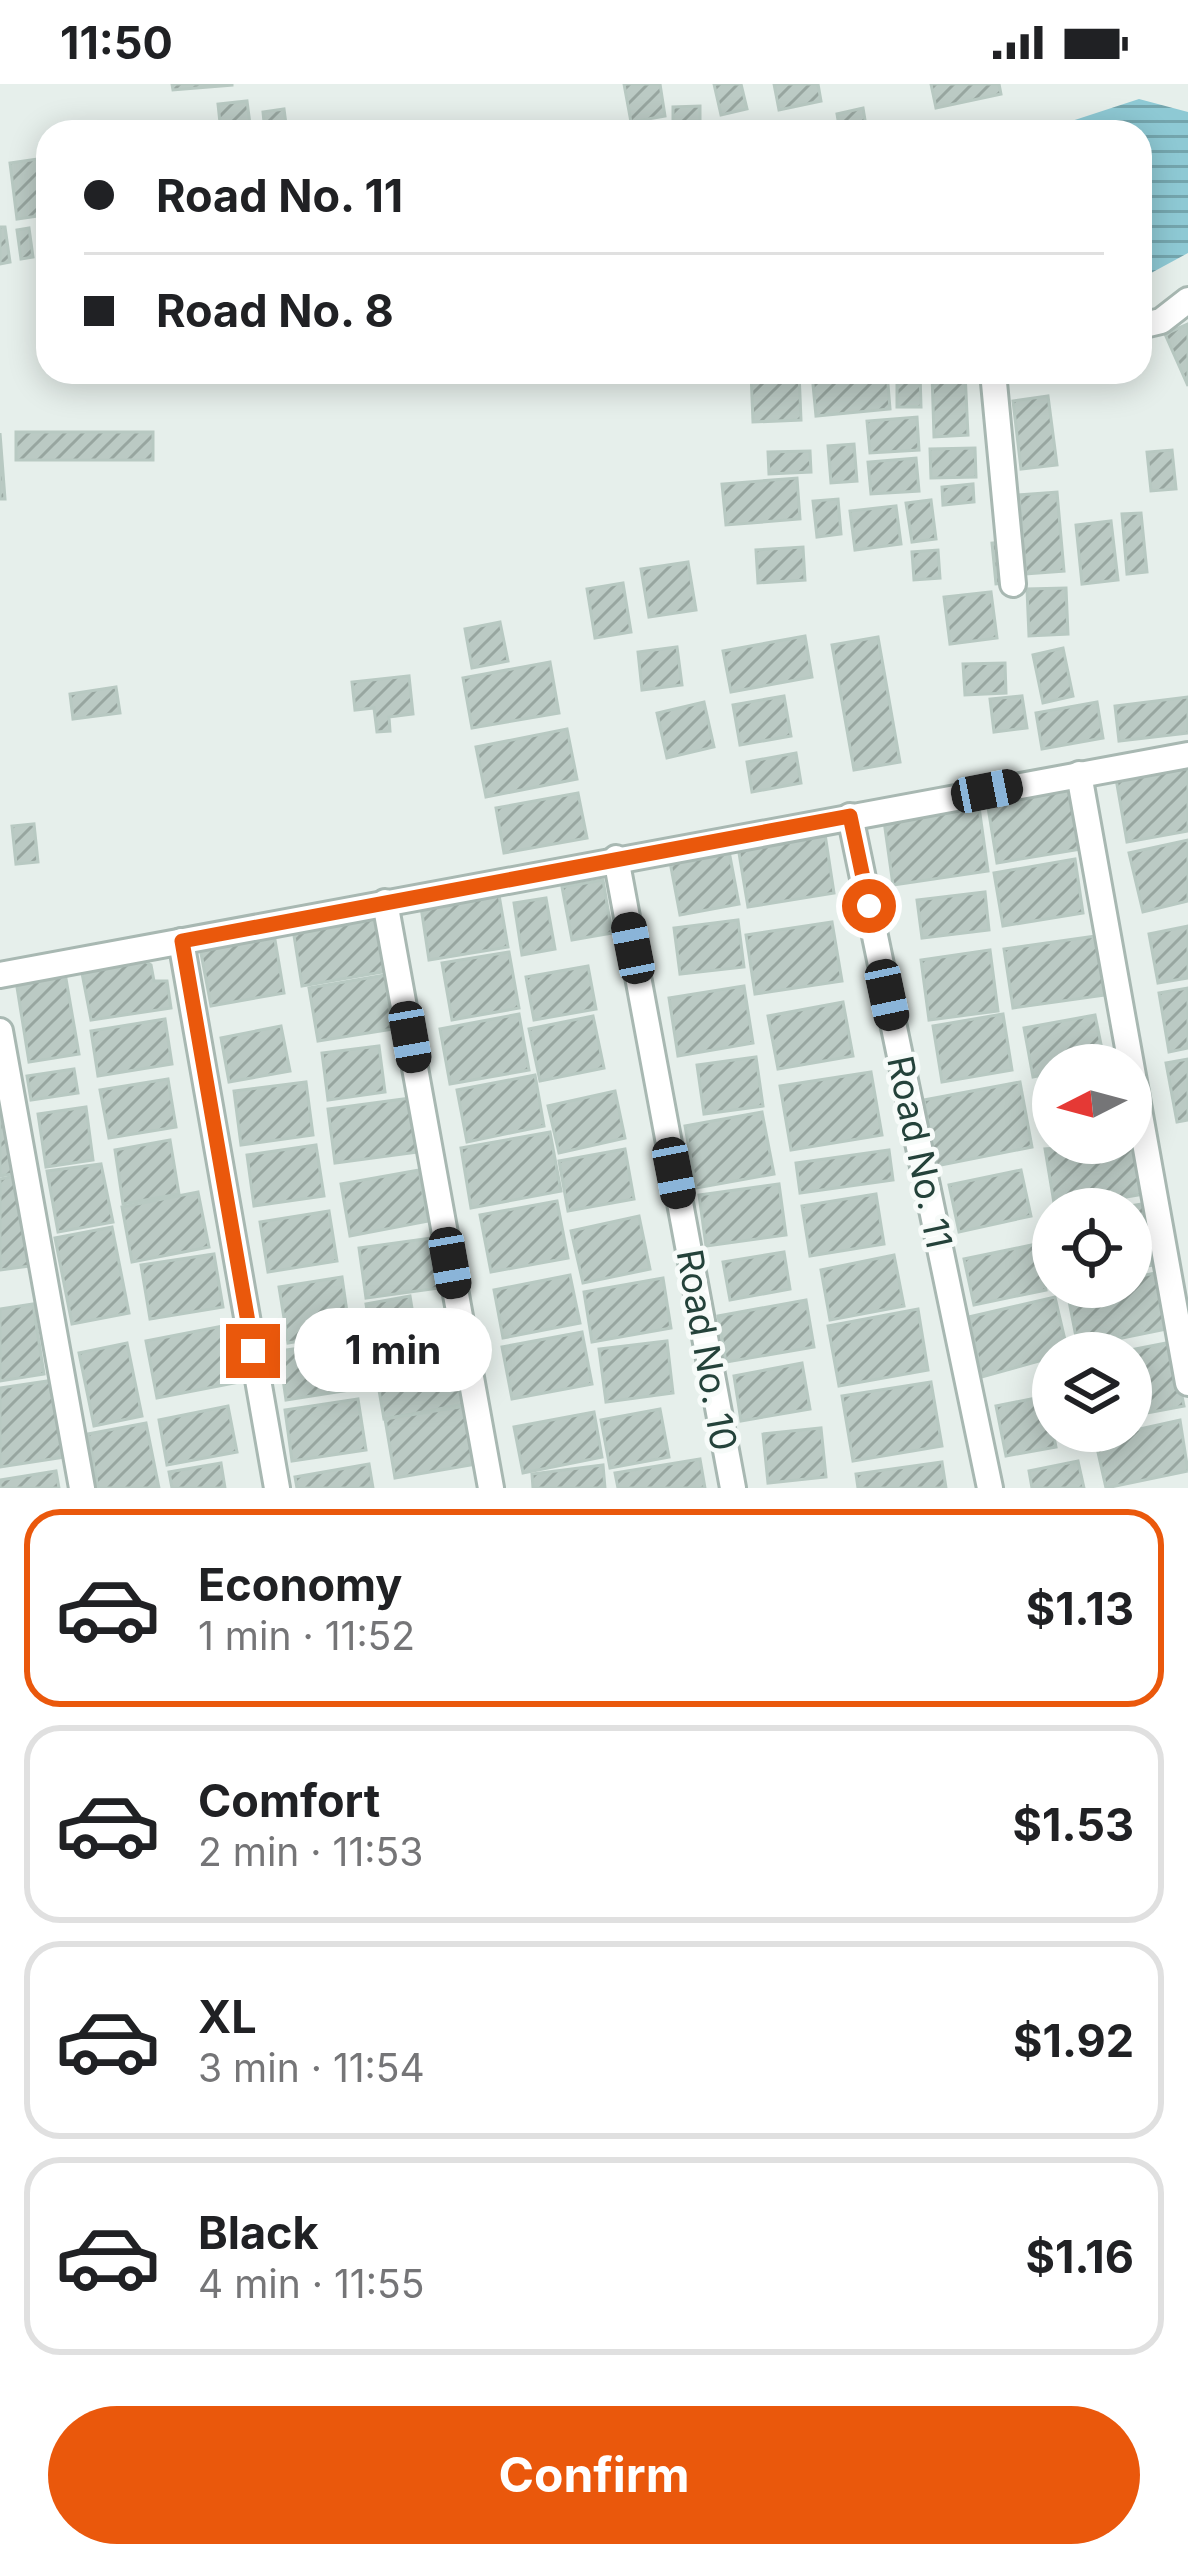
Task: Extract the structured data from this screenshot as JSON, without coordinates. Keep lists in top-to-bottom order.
{
  "streets": {
    "street": ["Road No. 11", "Road No. 10"]
  },
  "north": "left",
  "page": {
    "status": "11:50",
    "banner": ["Road No. 11", "Road No. 8"],
    "bubble": "1 min",
    "list": [
      {
        "name": "Economy",
        "note": "1 min · 11:52",
        "value": "$1.13"
      },
      {
        "name": "Comfort",
        "note": "2 min · 11:53",
        "value": "$1.53"
      },
      {
        "name": "XL",
        "note": "3 min · 11:54",
        "value": "$1.92"
      },
      {
        "name": "Black",
        "note": "4 min · 11:55",
        "value": "$1.16"
      }
    ],
    "buttons": "Confirm"
  }
}
